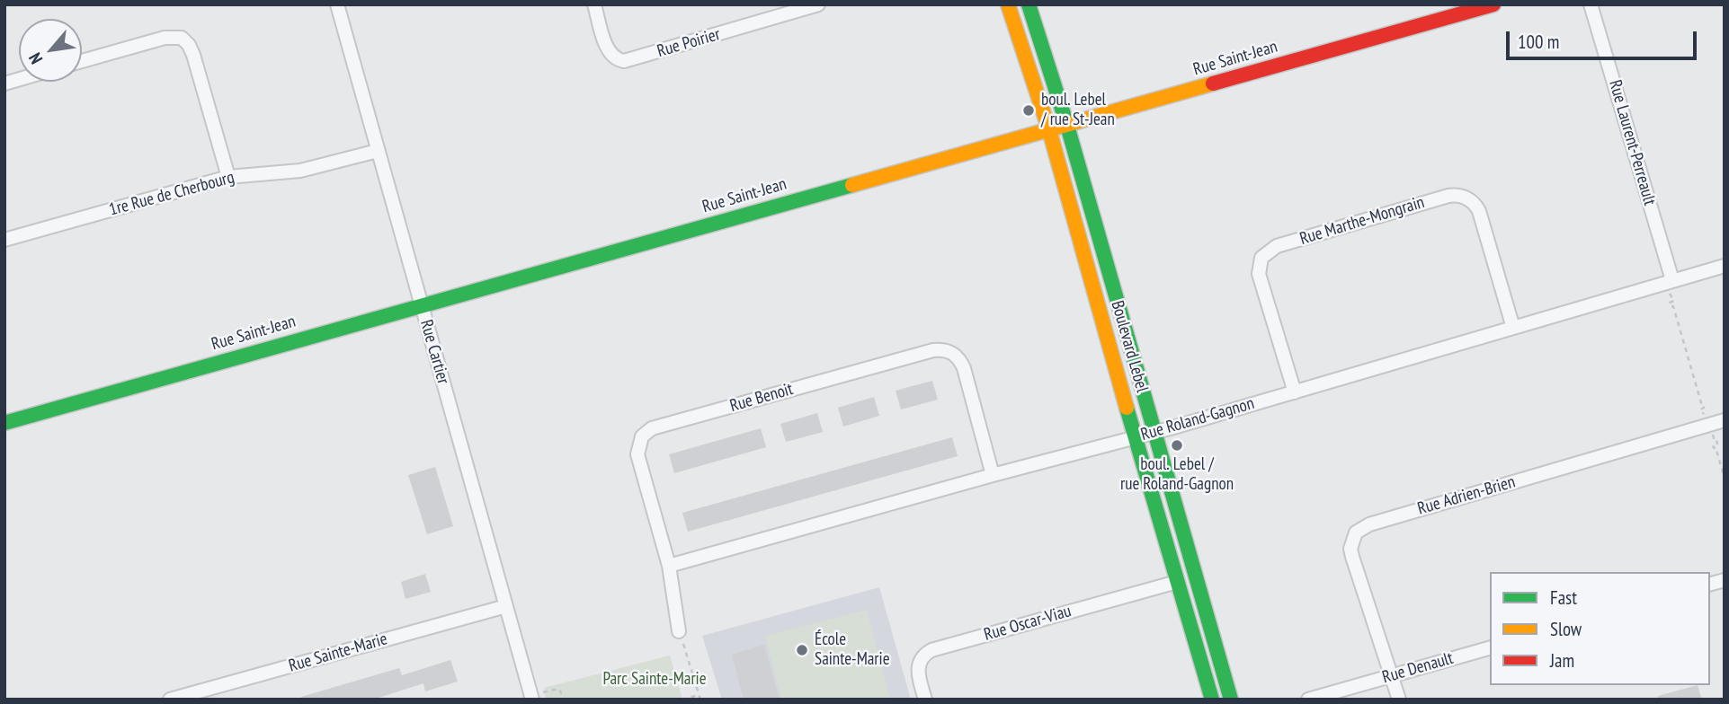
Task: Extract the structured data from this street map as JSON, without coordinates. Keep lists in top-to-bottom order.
{
  "streets": {
    "street": [
      "Rue Poirier",
      "Rue Saint-Jean",
      "Rue Laurent-Perreault",
      "1re Rue de Cherbourg",
      "Rue Marthe-Mongrain",
      "Boulevard Lebel",
      "Rue Cartier",
      "Rue Benoit",
      "Rue Roland-Gagnon",
      "Rue Adrien-Brien",
      "Rue Oscar-Viau",
      "Rue Sainte-Marie",
      "Rue Denault"
    ]
  },
  "crossings": [
    ["Rue Saint-Jean", "Boulevard Lebel"],
    ["Rue Saint-Jean", "Rue Cartier"],
    ["Rue Laurent-Perreault", "Rue Roland-Gagnon"],
    ["1re Rue de Cherbourg", "Rue Cartier"],
    ["Rue Marthe-Mongrain", "Rue Roland-Gagnon"],
    ["Boulevard Lebel", "Rue Roland-Gagnon"],
    ["Boulevard Lebel", "Rue Oscar-Viau"],
    ["Rue Cartier", "Rue Sainte-Marie"],
    ["Rue Benoit", "Rue Roland-Gagnon"],
    ["Rue Adrien-Brien", "Rue Denault"]
  ],
  "parks": ["Parc Sainte-Marie"],
  "places": ["boul. Lebel / rue St-Jean", "boul. Lebel / rue Roland-Gagnon", "École Sainte-Marie"],
  "legend": ["Fast", "Slow", "Jam"],
  "scale_bar": "100 m",
  "north": "bottom left"
}
